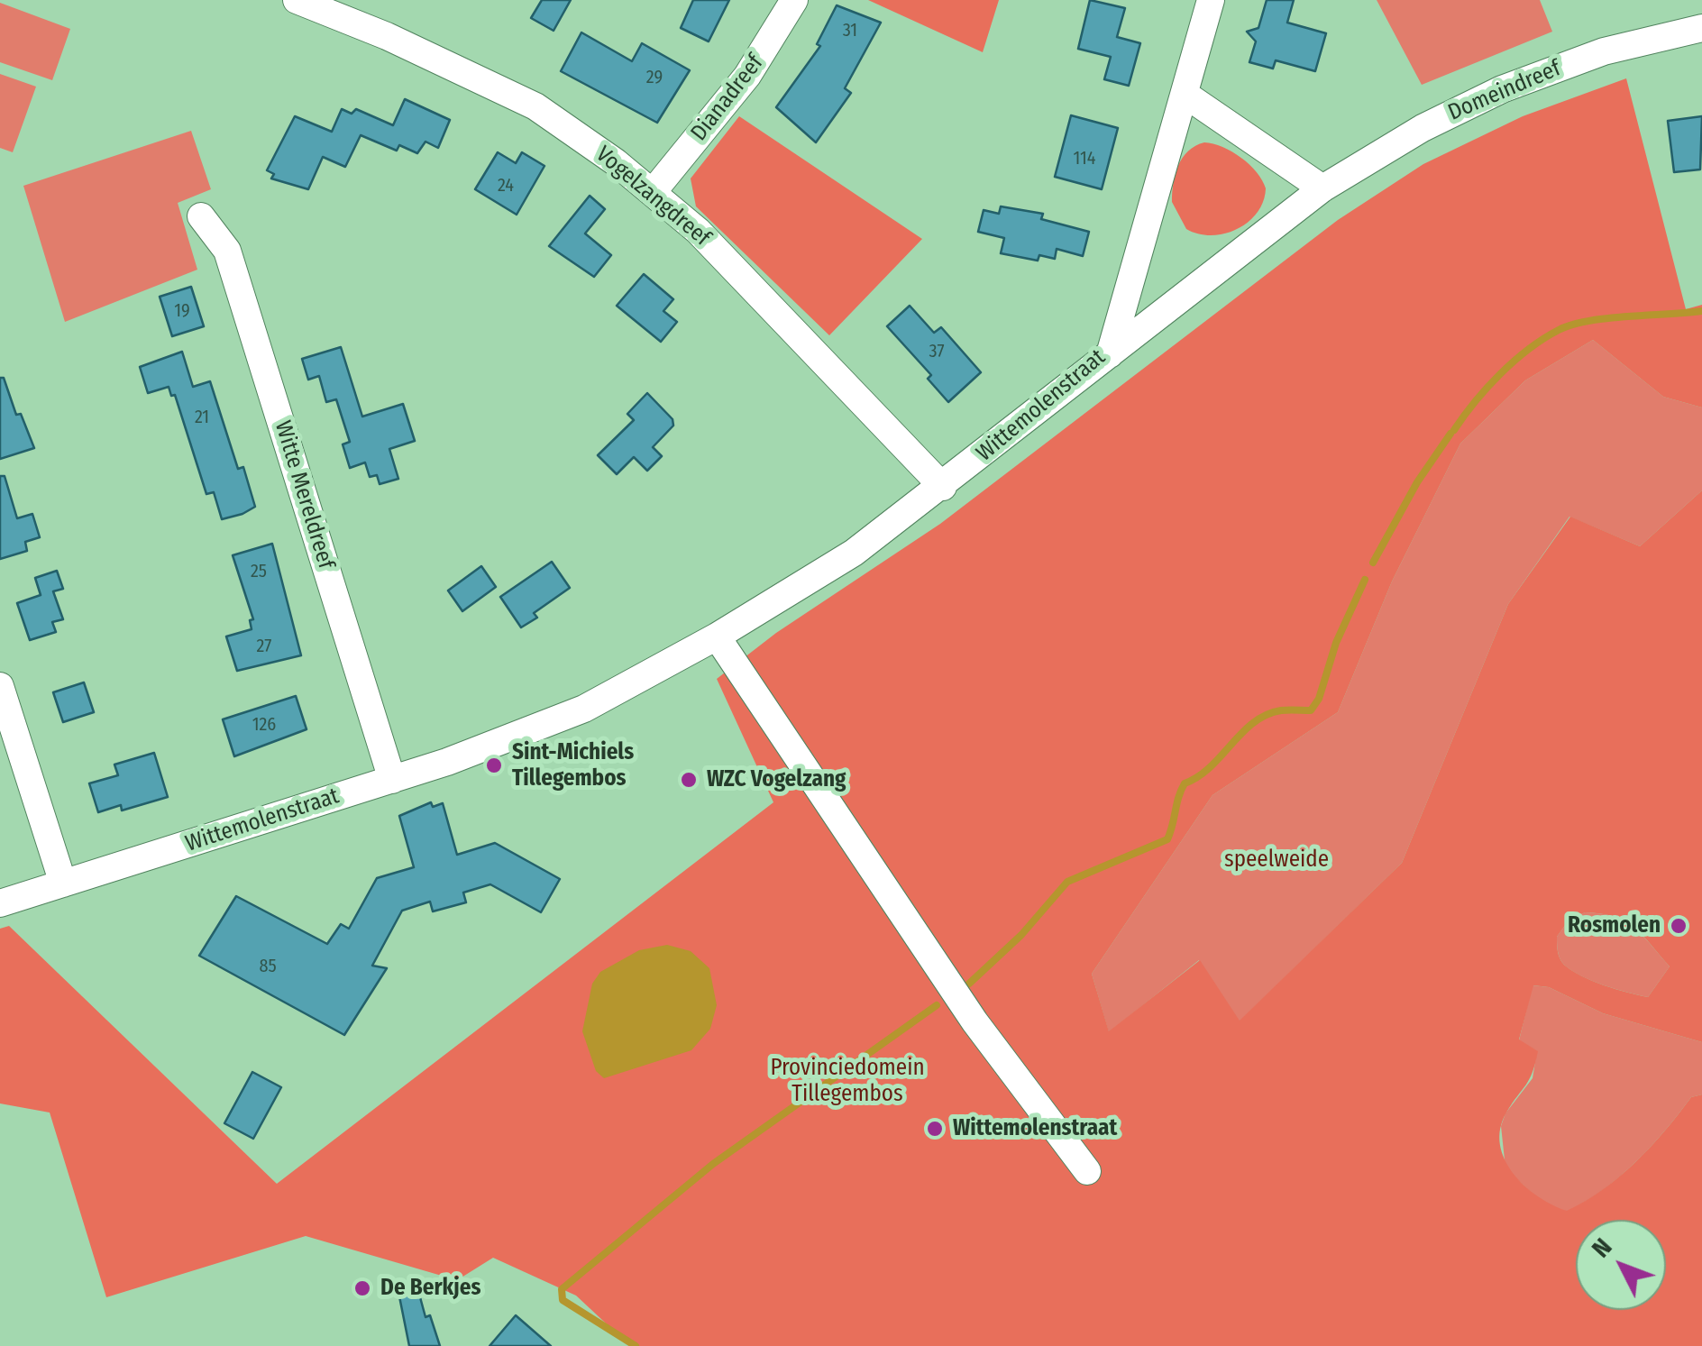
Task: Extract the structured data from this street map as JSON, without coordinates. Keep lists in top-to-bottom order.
{
  "streets": {
    "street": [
      "Domeindreef",
      "Dianadreef",
      "Vogelzangdreef",
      "Wittemolenstraat",
      "Witte Mereldreef"
    ]
  },
  "crossings": [
    ["Domeindreef", "Wittemolenstraat"],
    ["Dianadreef", "Vogelzangdreef"],
    ["Vogelzangdreef", "Wittemolenstraat"],
    ["Wittemolenstraat", "Witte Mereldreef"]
  ],
  "parks": ["speelweide", "Provinciedomein Tillegembos"],
  "places": [
    "Sint-Michiels Tillegembos",
    "WZC Vogelzang",
    "Rosmolen",
    "Wittemolenstraat",
    "De Berkjes"
  ],
  "house_numbers": [
    "31",
    "29",
    "114",
    "24",
    "19",
    "37",
    "21",
    "25",
    "27",
    "126",
    "85"
  ],
  "north": "top left"
}
